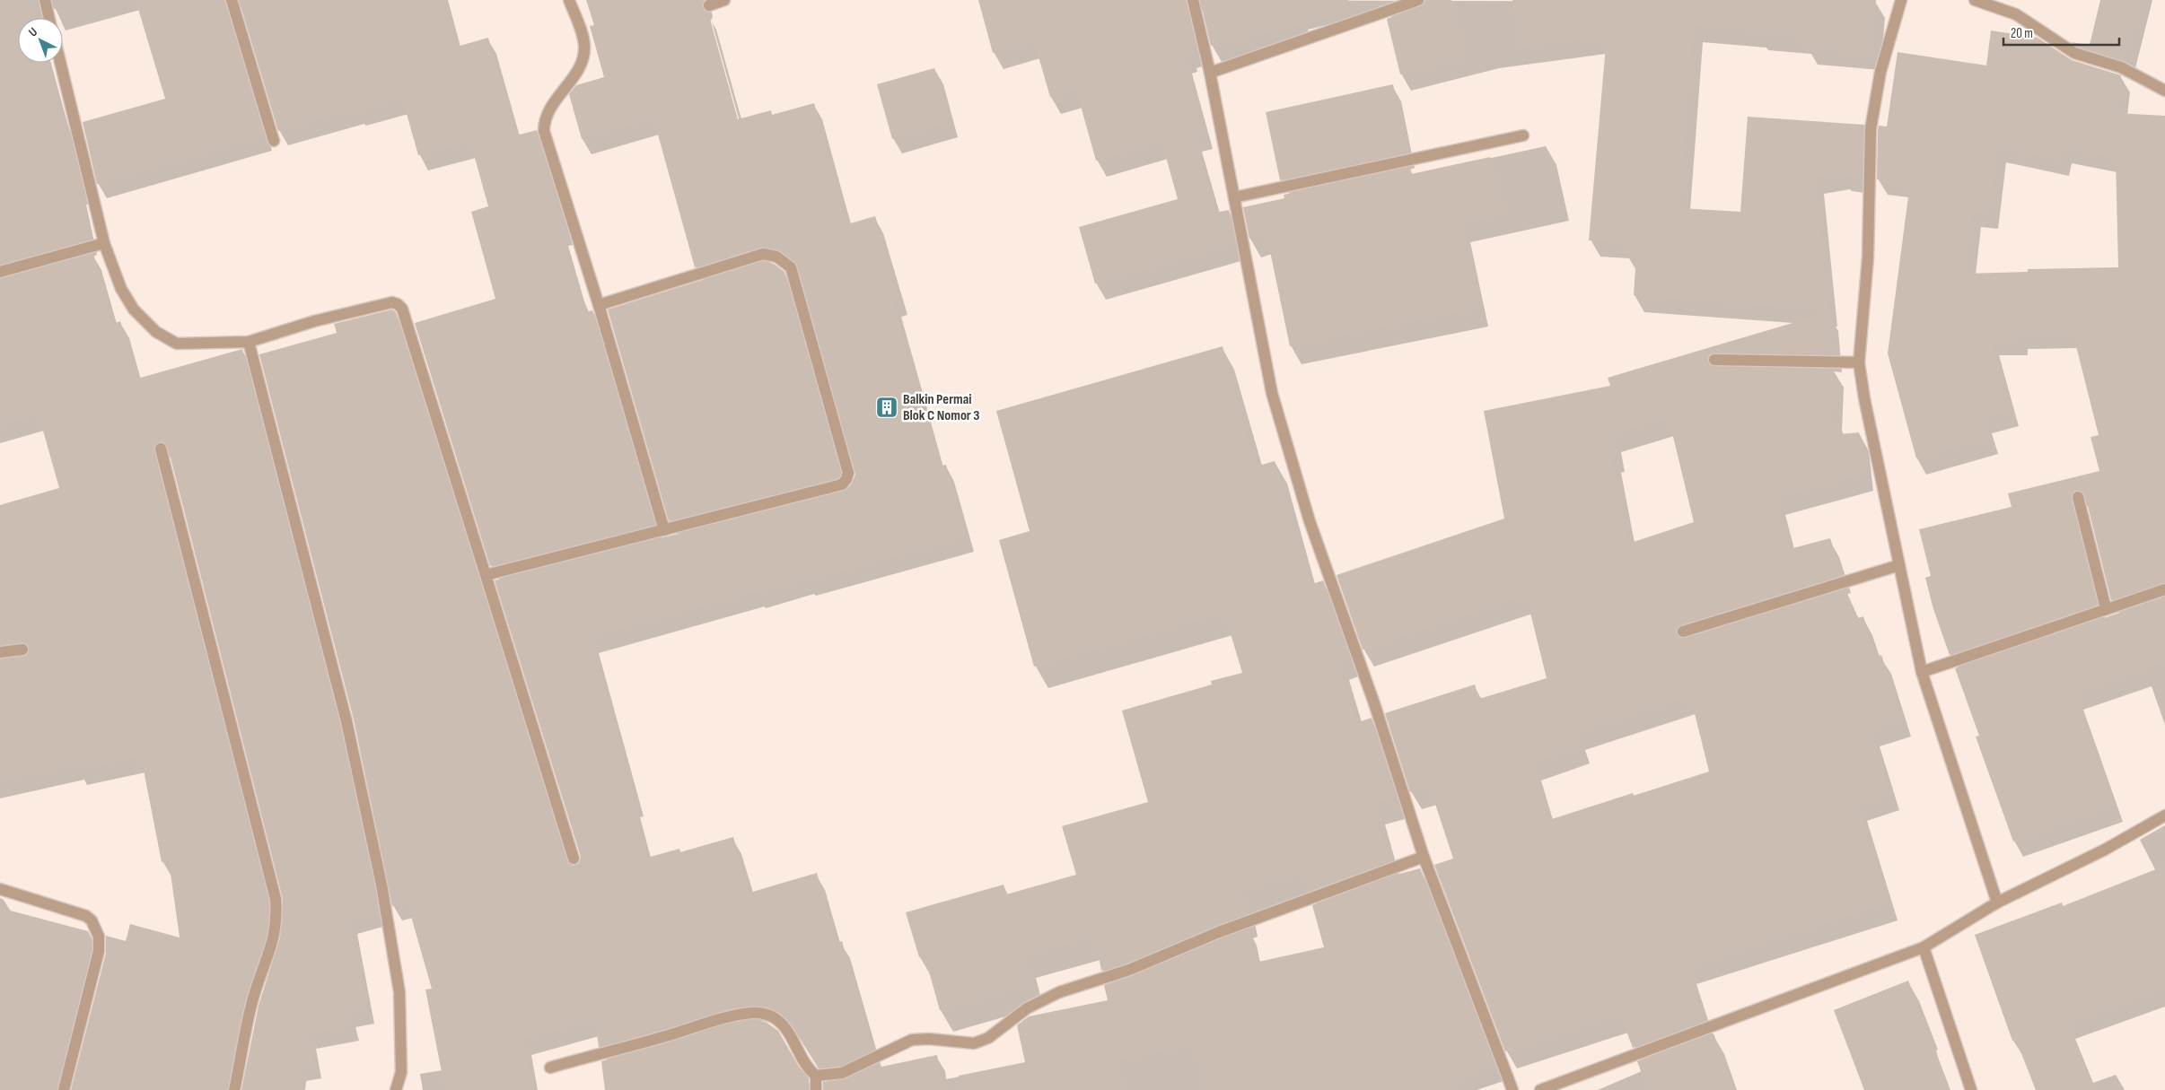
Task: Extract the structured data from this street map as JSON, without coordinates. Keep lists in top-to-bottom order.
{
  "places": {
    "building": ["Balkin Permai Blok C Nomor 3"]
  },
  "scale_bar": "20 m",
  "north": "top left"
}
